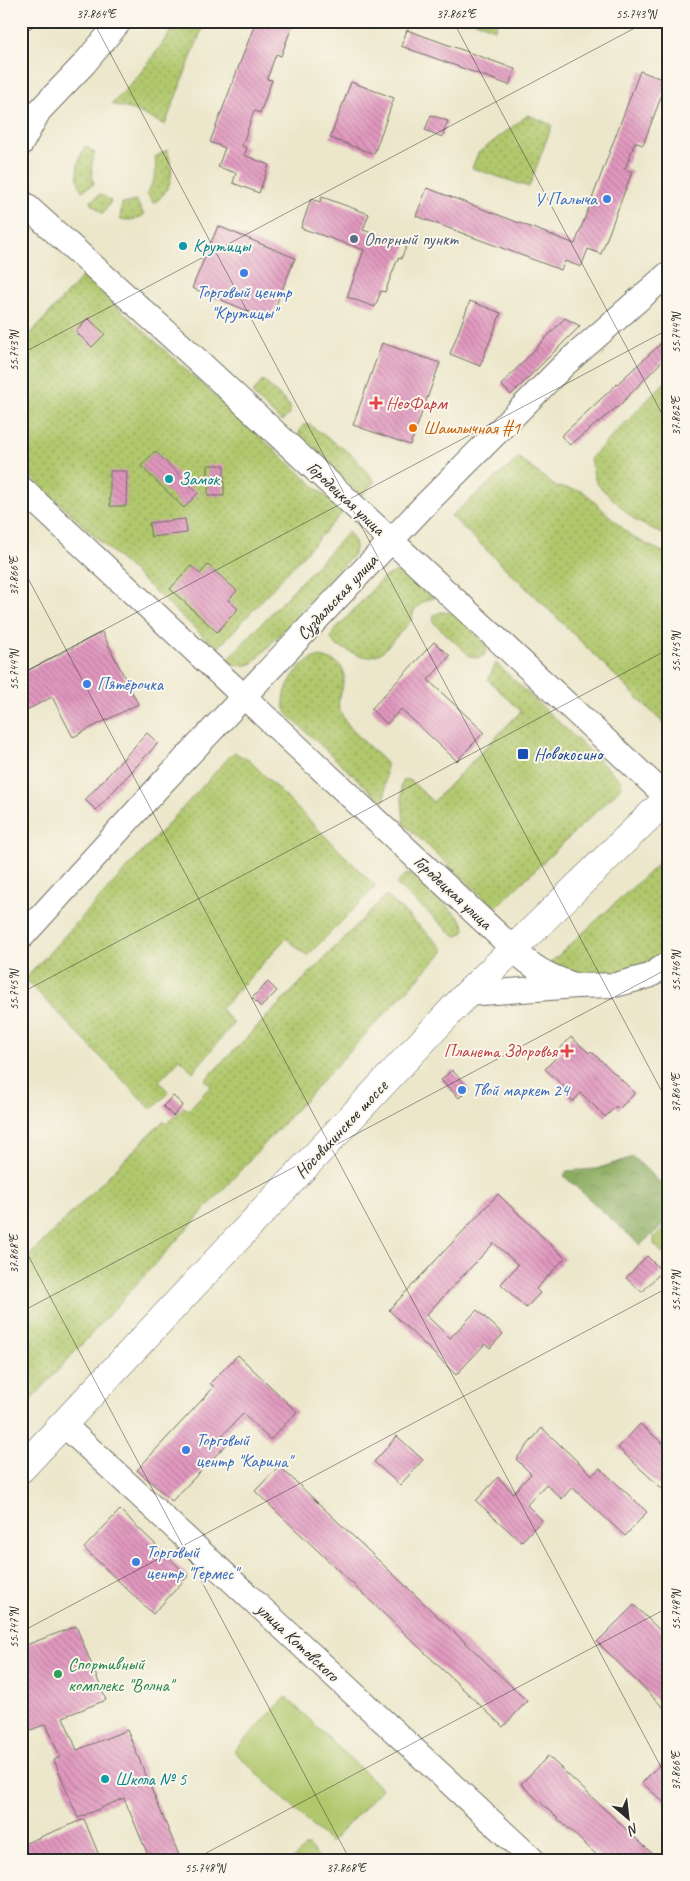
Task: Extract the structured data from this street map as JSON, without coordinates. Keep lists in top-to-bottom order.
{
  "streets": {
    "main road": ["Носовихинское шоссе"],
    "street": ["Городецкая улица", "Суздальская улица", "улица Котовского"]
  },
  "crossings": [
    ["Городецкая улица", "Суздальская улица"],
    ["Городецкая улица", "Носовихинское шоссе"],
    ["Носовихинское шоссе", "улица Котовского"]
  ],
  "places": {
    "other": [
      "У Палыча",
      "Опорный пункт",
      "Крутицы",
      "Торговый центр \"Крутицы\"",
      "Шашлычная #1",
      "Замок",
      "Пятёрочка",
      "Твой маркет 24",
      "Торговый центр \"Карина\"",
      "Торговый центр \"Гермес\"",
      "Спортивный комплекс \"Волна\"",
      "Школа № 5"
    ],
    "health": ["НеоФарм", "Планета Здоровья"],
    "transit": ["Новокосино"]
  },
  "north": "bottom right",
  "coordinates": [
    "37.864°E",
    "37.862°E",
    "55.743°N",
    "55.744°N",
    "37.866°E",
    "55.745°N",
    "55.746°N",
    "37.868°E",
    "55.747°N",
    "55.748°N"
  ]
}
